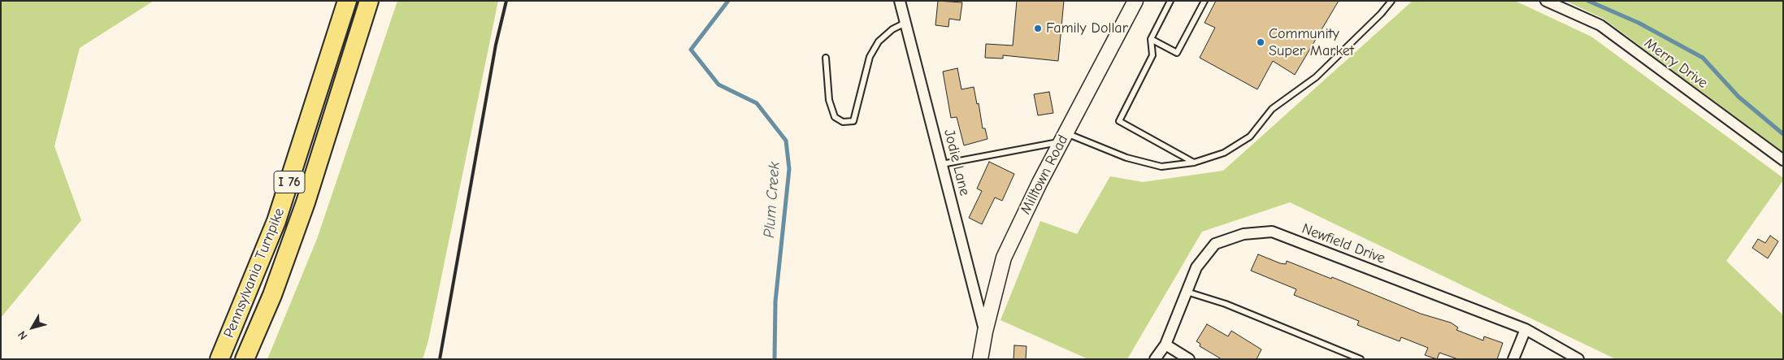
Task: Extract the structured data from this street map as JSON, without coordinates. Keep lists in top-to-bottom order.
{
  "streets": {
    "highway": ["I 76", "Pennsylvania Turnpike"],
    "street": [
      "Merry Drive",
      "Jodie Lane",
      "Milltown Road",
      "Newfield Drive"
    ]
  },
  "crossings": [
    ["Jodie Lane", "Milltown Road"]
  ],
  "water": ["Plum Creek"],
  "places": ["Family Dollar", "Community Super Market"],
  "north": "bottom left"
}
